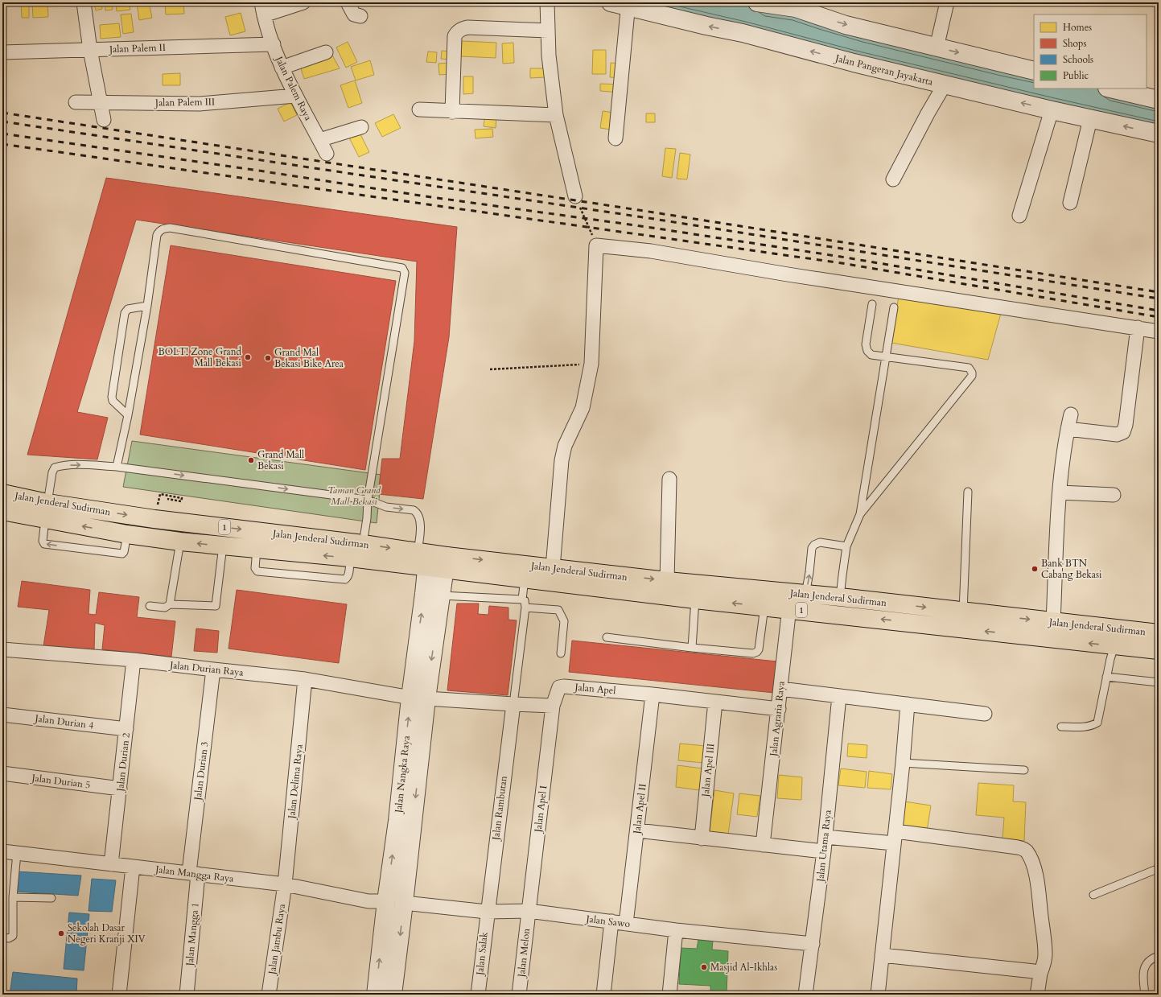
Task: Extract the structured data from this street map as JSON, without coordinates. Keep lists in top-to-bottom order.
{
  "streets": {
    "highway": ["Jalan Jenderal Sudirman", "1"],
    "street": [
      "Jalan Palem II",
      "Jalan Pangeran Jayakarta",
      "Jalan Palem Raya",
      "Jalan Palem III",
      "Jalan Durian Raya",
      "Jalan Apel",
      "Jalan Agraria Raya",
      "Jalan Durian 4",
      "Jalan Durian 2",
      "Jalan Apel III",
      "Jalan Durian 3",
      "Jalan Nangka Raya",
      "Jalan Durian 5",
      "Jalan Delima Raya",
      "Jalan Rambutan",
      "Jalan Apel I",
      "Jalan Apel II",
      "Jalan Utama Raya",
      "Jalan Mangga Raya",
      "Jalan Sawo",
      "Jalan Mangga 1",
      "Jalan Jambu Raya",
      "Jalan Melon",
      "Jalan Salak"
    ]
  },
  "crossings": [
    ["Jalan Palem II", "Jalan Palem Raya"],
    ["Jalan Palem Raya", "Jalan Palem III"],
    ["Jalan Jenderal Sudirman", "Jalan Agraria Raya"],
    ["Jalan Jenderal Sudirman", "Jalan Nangka Raya"],
    ["Jalan Durian Raya", "Jalan Durian 2"],
    ["Jalan Durian Raya", "Jalan Durian 3"],
    ["Jalan Durian Raya", "Jalan Nangka Raya"],
    ["Jalan Durian Raya", "Jalan Delima Raya"],
    ["Jalan Apel", "Jalan Agraria Raya"],
    ["Jalan Apel", "Jalan Apel III"],
    ["Jalan Apel", "Jalan Apel I"],
    ["Jalan Apel", "Jalan Apel II"],
    ["Jalan Durian 4", "Jalan Durian 2"],
    ["Jalan Durian 2", "Jalan Durian 5"],
    ["Jalan Durian 2", "Jalan Mangga Raya"],
    ["Jalan Durian 3", "Jalan Mangga Raya"],
    ["Jalan Durian 3", "Jalan Mangga 1"],
    ["Jalan Nangka Raya", "Jalan Mangga Raya"],
    ["Jalan Nangka Raya", "Jalan Sawo"],
    ["Jalan Delima Raya", "Jalan Mangga Raya"],
    ["Jalan Delima Raya", "Jalan Jambu Raya"],
    ["Jalan Rambutan", "Jalan Sawo"],
    ["Jalan Rambutan", "Jalan Salak"],
    ["Jalan Apel I", "Jalan Sawo"],
    ["Jalan Apel I", "Jalan Melon"],
    ["Jalan Apel II", "Jalan Sawo"],
    ["Jalan Utama Raya", "Jalan Sawo"],
    ["Jalan Mangga Raya", "Jalan Mangga 1"],
    ["Jalan Mangga Raya", "Jalan Jambu Raya"],
    ["Jalan Sawo", "Jalan Melon"],
    ["Jalan Sawo", "Jalan Salak"]
  ],
  "parks": ["Taman Grand Mall Bekasi"],
  "places": [
    "BOLT! Zone Grand Mall Bekasi",
    "Grand Mal Bekasi Bike Area",
    "Grand Mall Bekasi",
    "Bank BTN Cabang Bekasi",
    "Sekolah Dasar Negeri Kranji XIV",
    "Masjid Al-Ikhlas"
  ],
  "legend": [
    "Homes",
    "Shops",
    "Schools",
    "Public"
  ]
}
